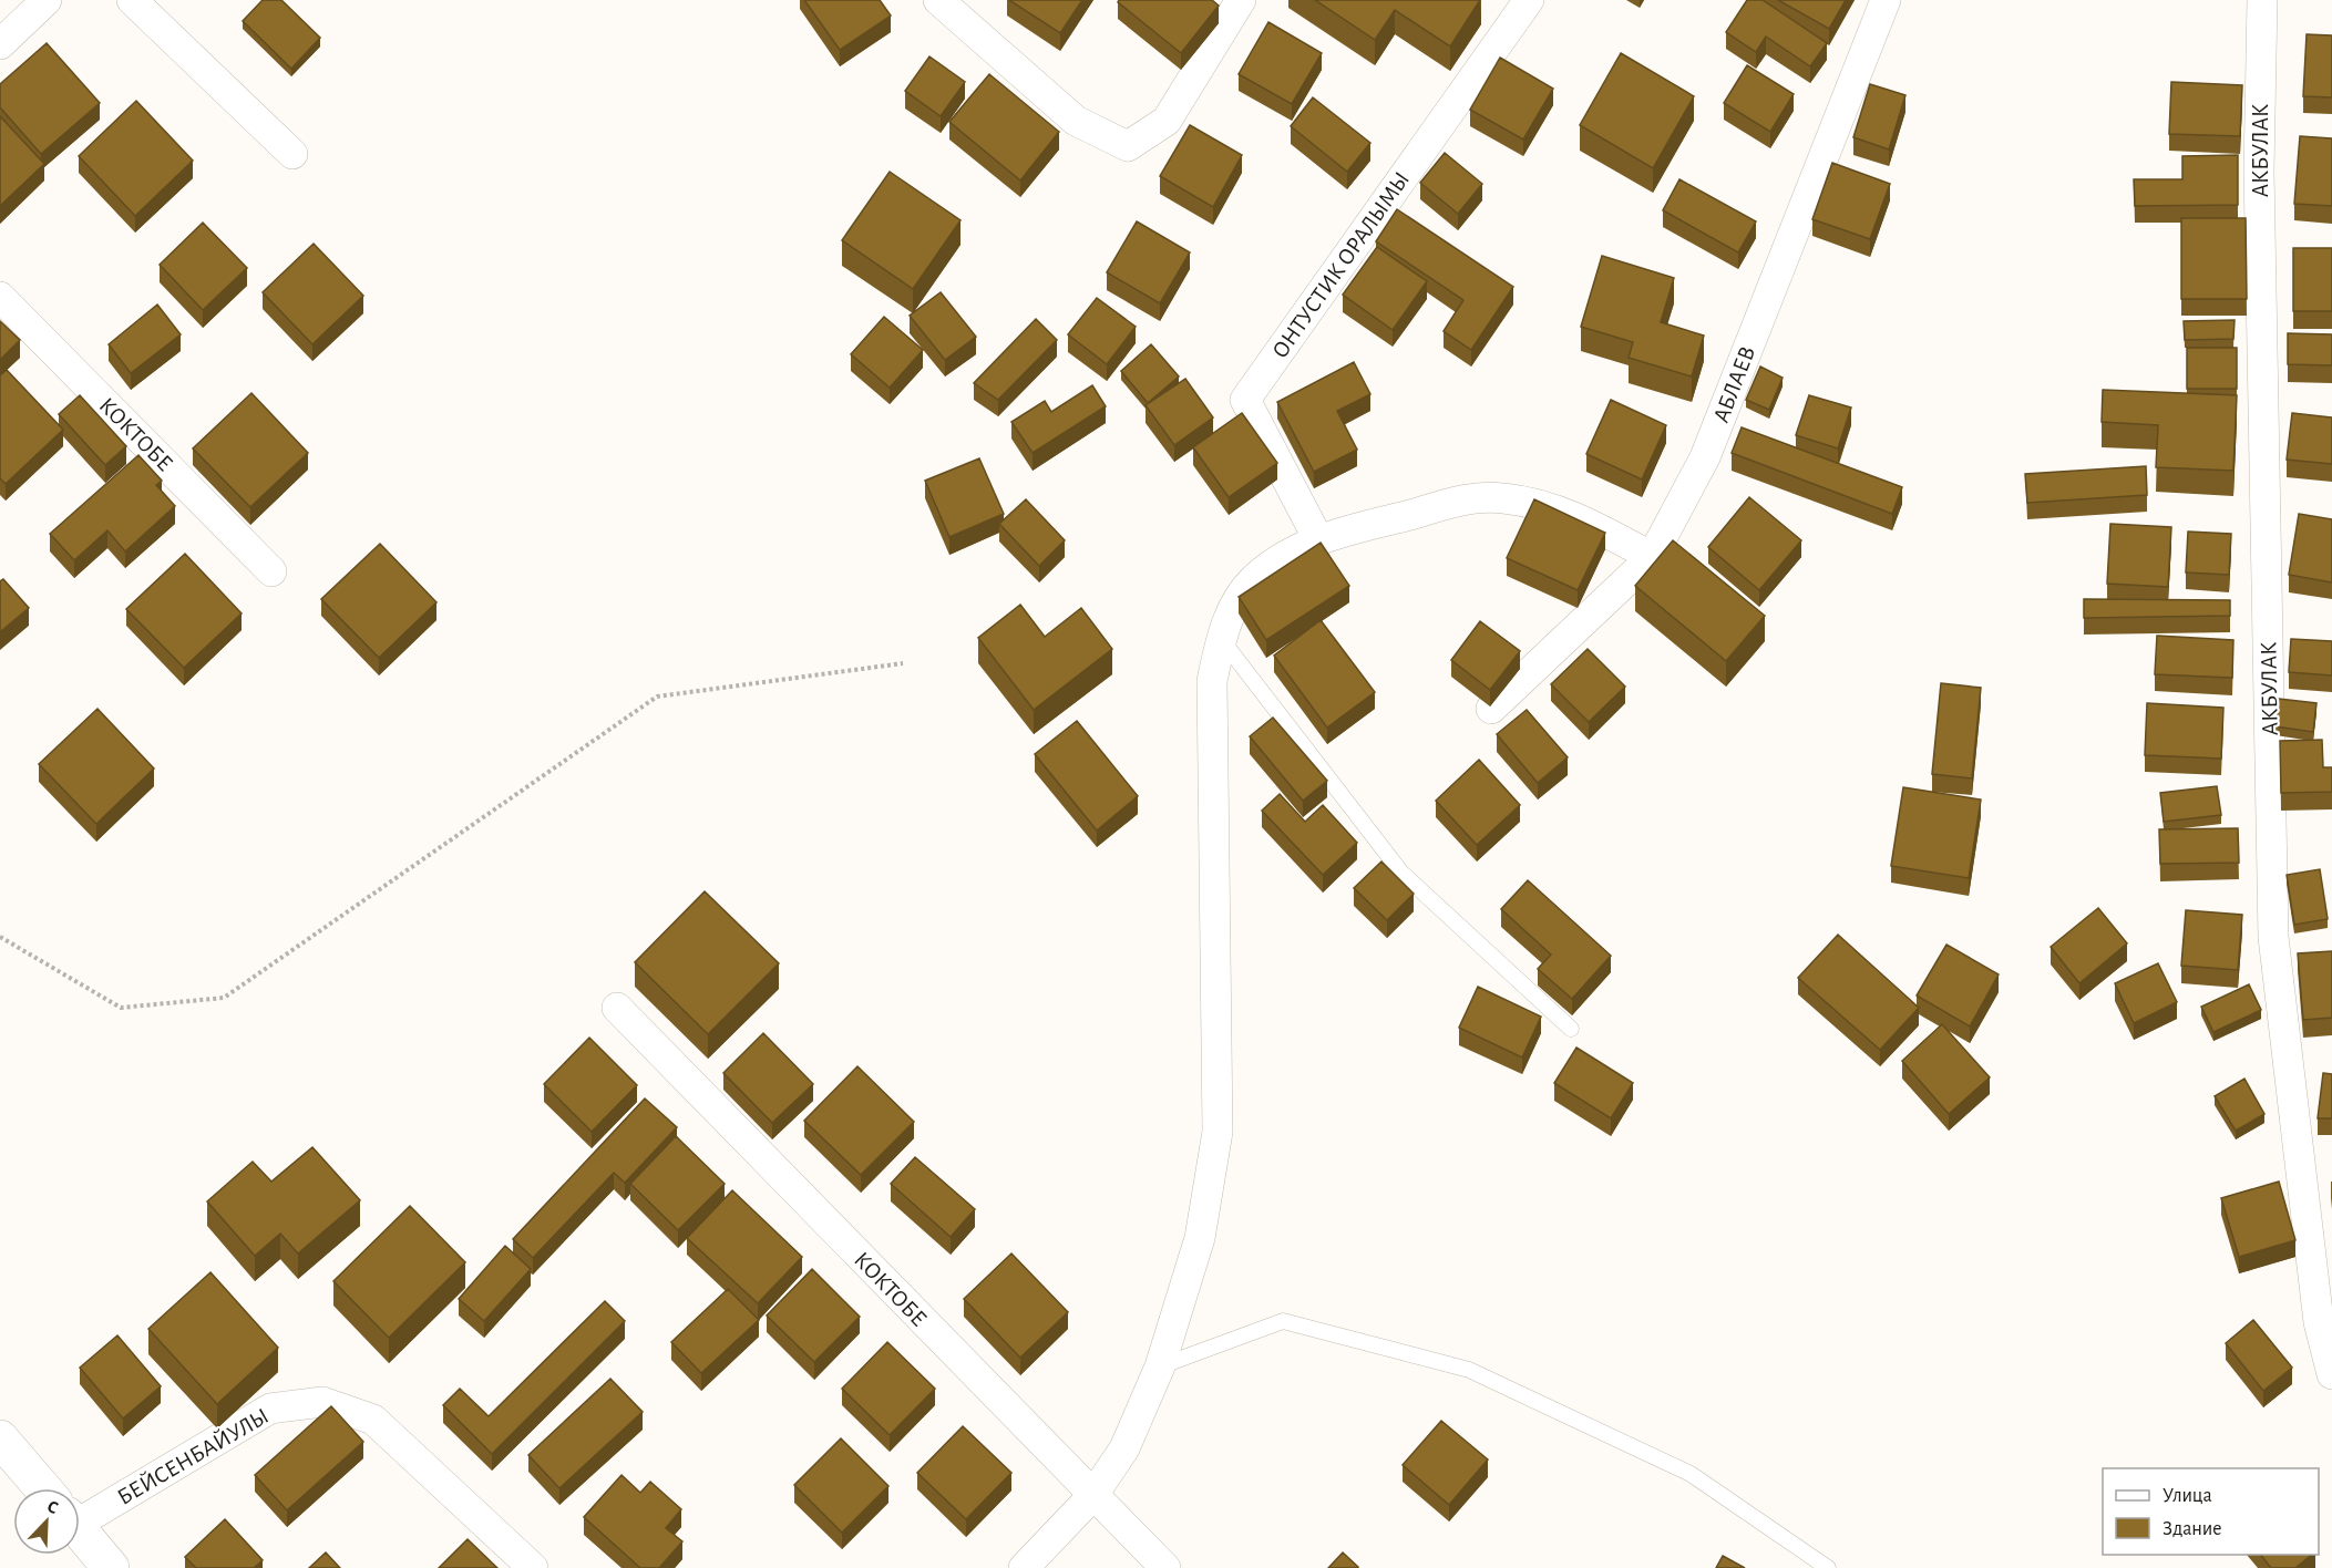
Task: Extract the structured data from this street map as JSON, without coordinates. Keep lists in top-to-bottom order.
{
  "streets": {
    "street": [
      "АКБУЛАК",
      "ОНТУСТИК ОРАЛЫМЫ",
      "АБЛАЕВ",
      "КОКТОБЕ",
      "БЕЙСЕНБАЙУЛЫ"
    ]
  },
  "legend": ["Улица", "Здание"],
  "north": "top right"
}
